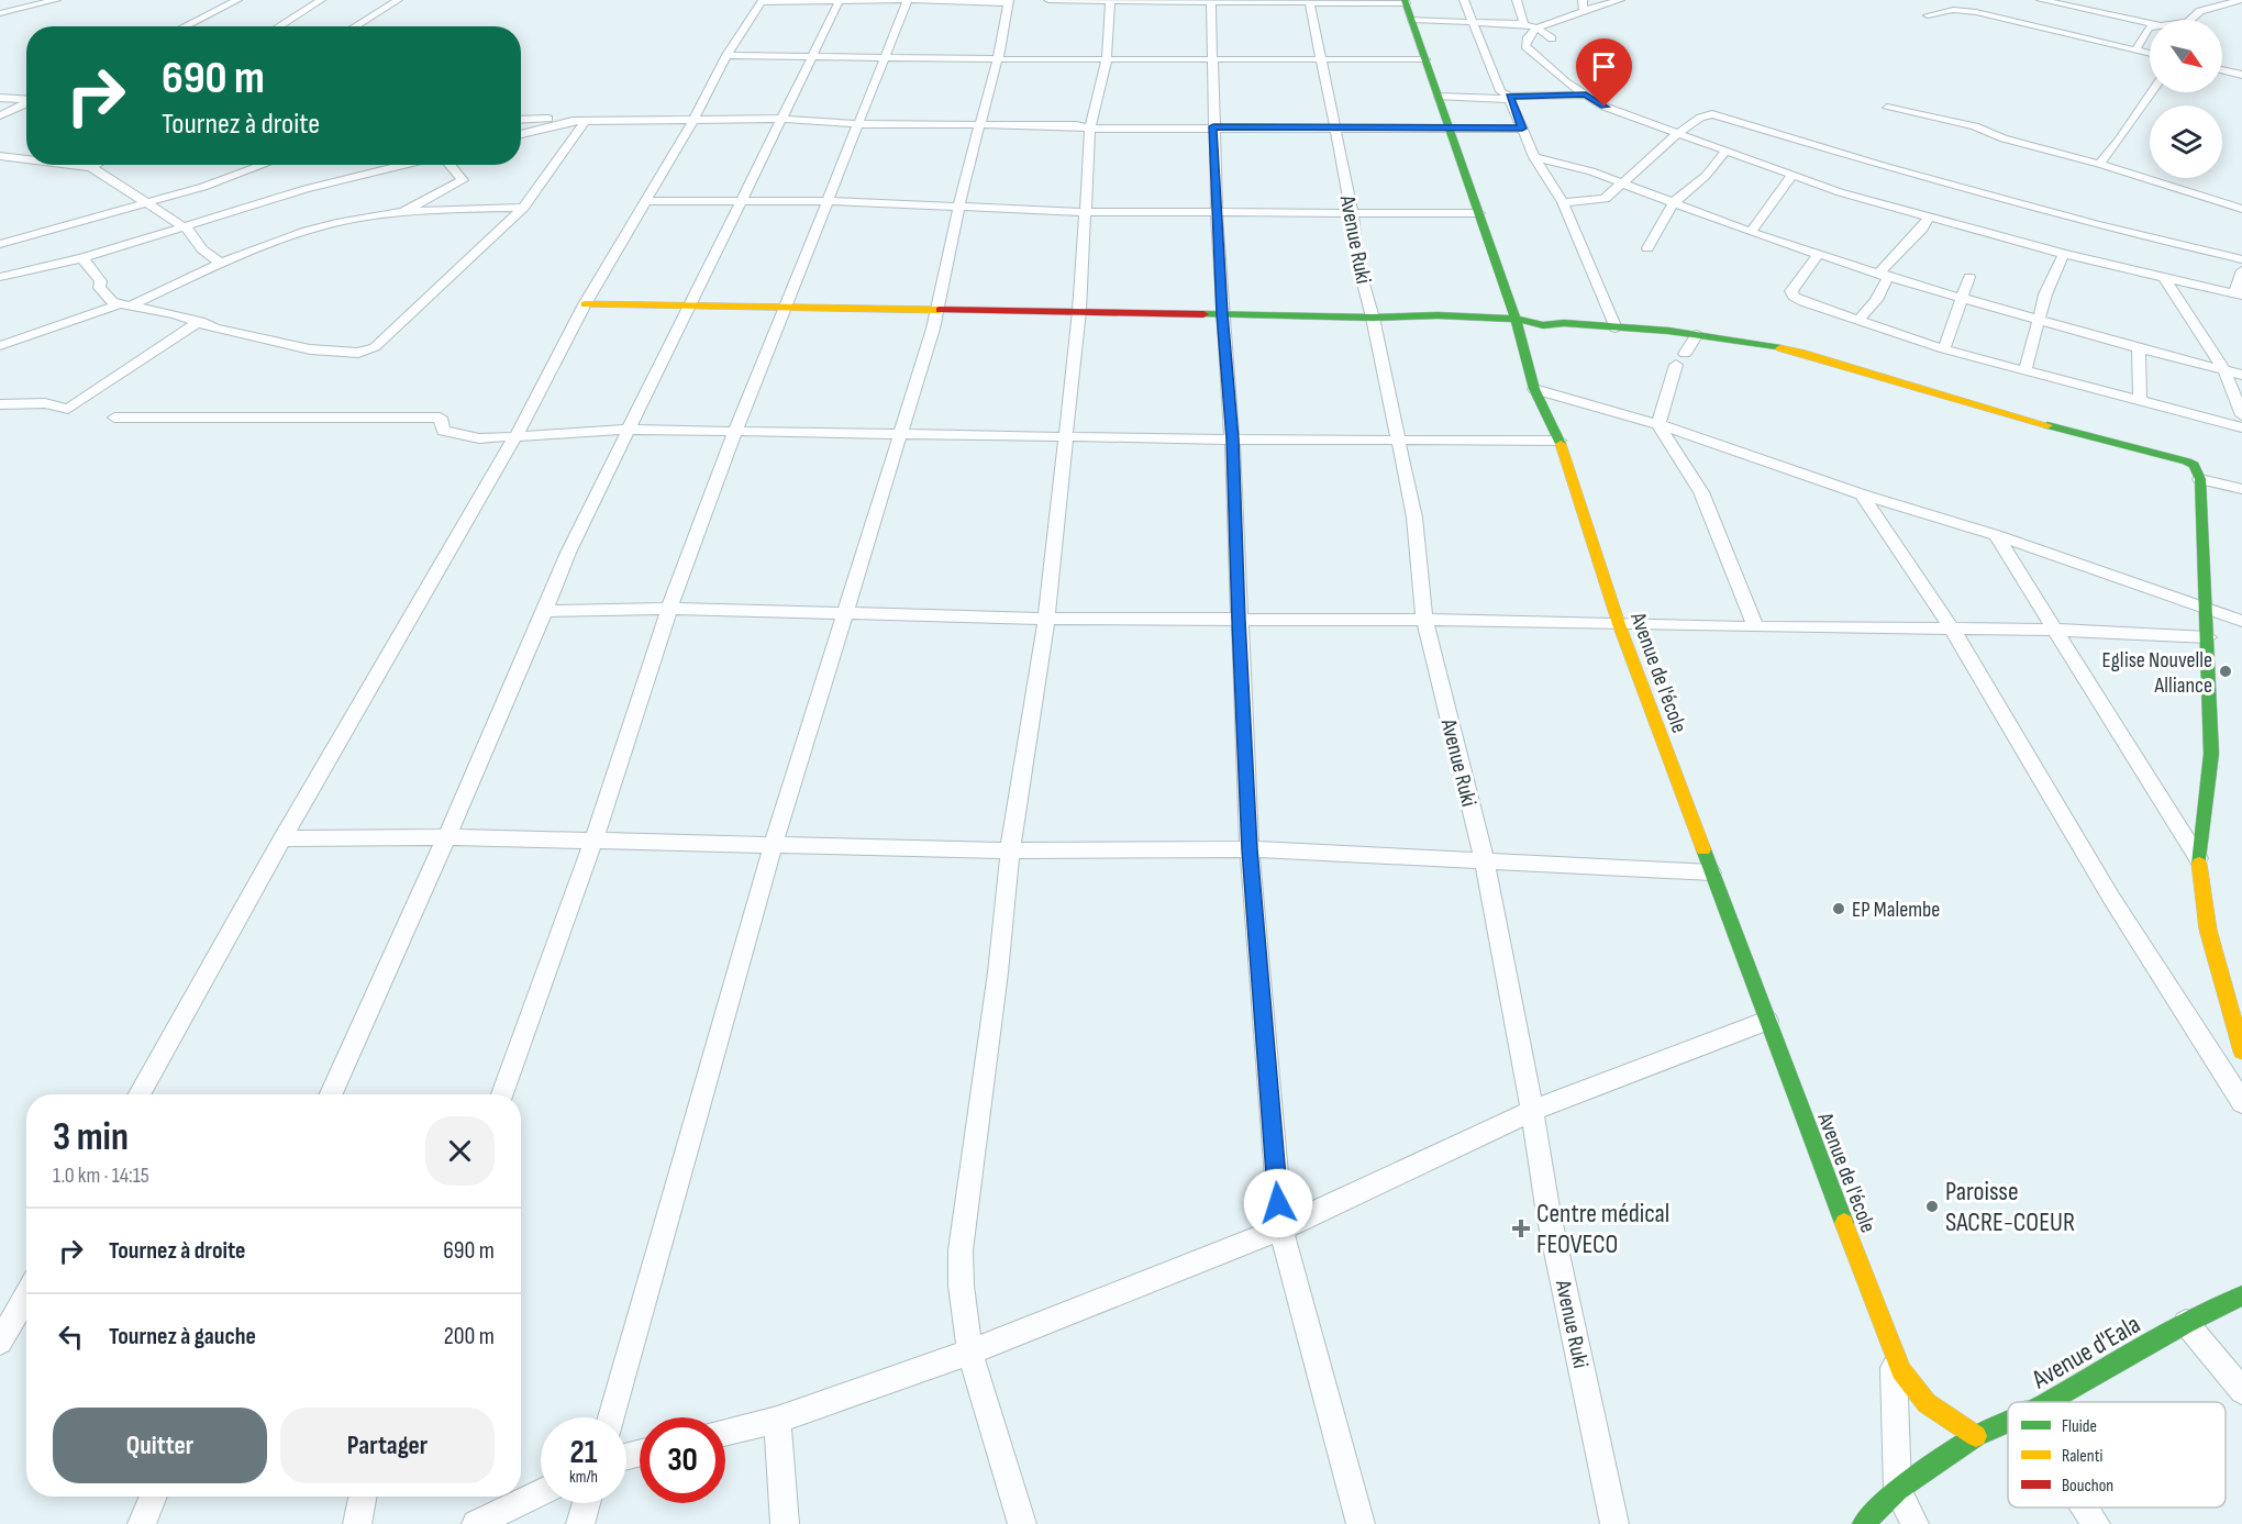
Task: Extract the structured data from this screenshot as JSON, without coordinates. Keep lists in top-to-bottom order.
{
  "streets": {
    "street": ["Avenue Ruki", "Avenue de l'école", "Avenue d'Eala"]
  },
  "crossings": [
    ["Avenue de l'école", "Avenue d'Eala"]
  ],
  "places": {
    "other": ["Eglise Nouvelle Alliance", "EP Malembe", "Paroisse SACRE-COEUR"],
    "health": ["Centre médical FEOVECO"]
  },
  "legend": ["Fluide", "Ralenti", "Bouchon"],
  "north": "bottom right",
  "page": {
    "turn": ["690 m", "Tournez à droite"],
    "heading": ["3 min", "1.0 km · 14:15"],
    "list": [
      {
        "name": "Tournez à droite",
        "value": "690 m"
      },
      {
        "name": "Tournez à gauche",
        "value": "200 m"
      }
    ],
    "buttons": ["Quitter", "Partager"],
    "speed": "21 km/h",
    "limit": "30"
  }
}
